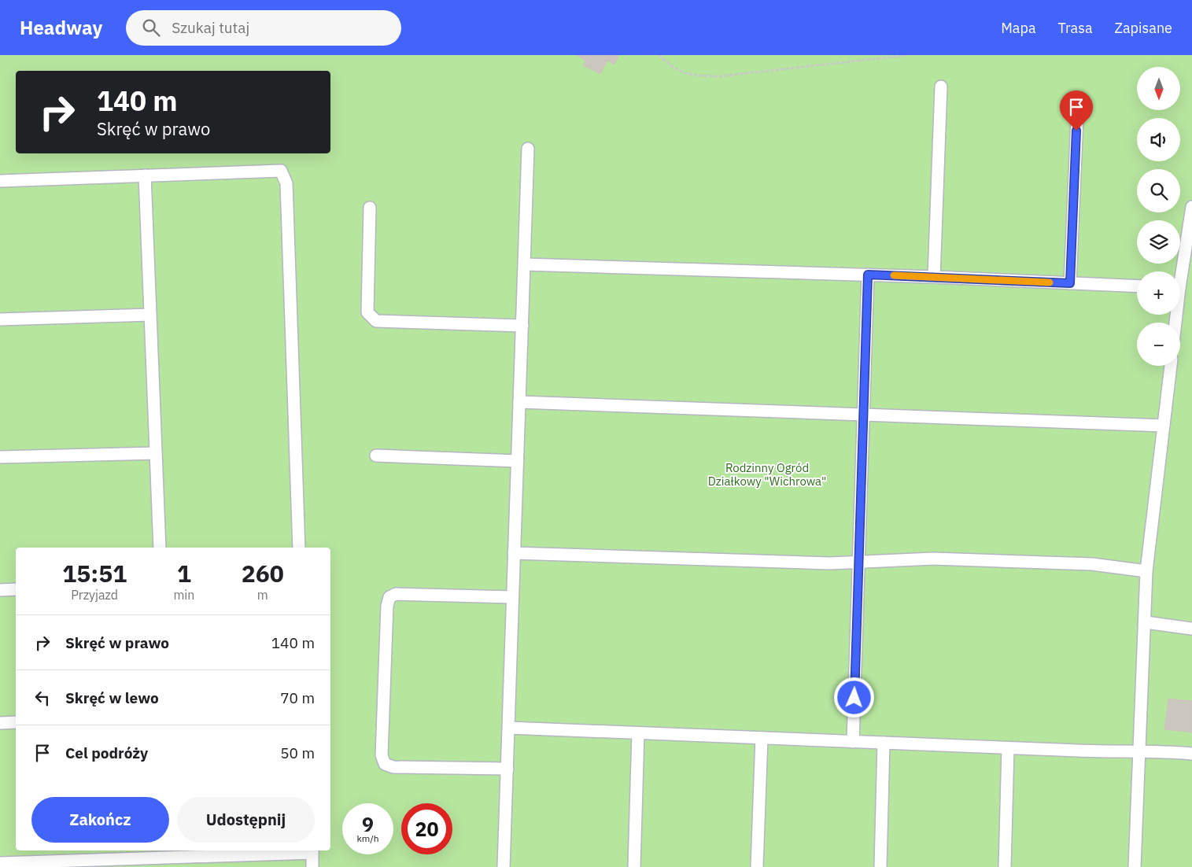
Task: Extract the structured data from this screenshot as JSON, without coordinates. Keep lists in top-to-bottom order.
{
  "parks": ["Rodzinny Ogród Działkowy \"Wichrowa\""],
  "north": "bottom",
  "page": {
    "header": "Headway",
    "search": "Szukaj tutaj",
    "nav": ["Mapa", "Trasa", "Zapisane"],
    "map_buttons": ["+", "−"],
    "turn": ["140 m", "Skręć w prawo"],
    "eta": [
      "15:51",
      "Przyjazd",
      "1",
      "min",
      "260",
      "m"
    ],
    "list": [
      {
        "name": "Skręć w prawo",
        "value": "140 m"
      },
      {
        "name": "Skręć w lewo",
        "value": "70 m"
      },
      {
        "name": "Cel podróży",
        "value": "50 m"
      }
    ],
    "buttons": ["Zakończ", "Udostępnij"],
    "speed": "9 km/h",
    "limit": "20"
  }
}
